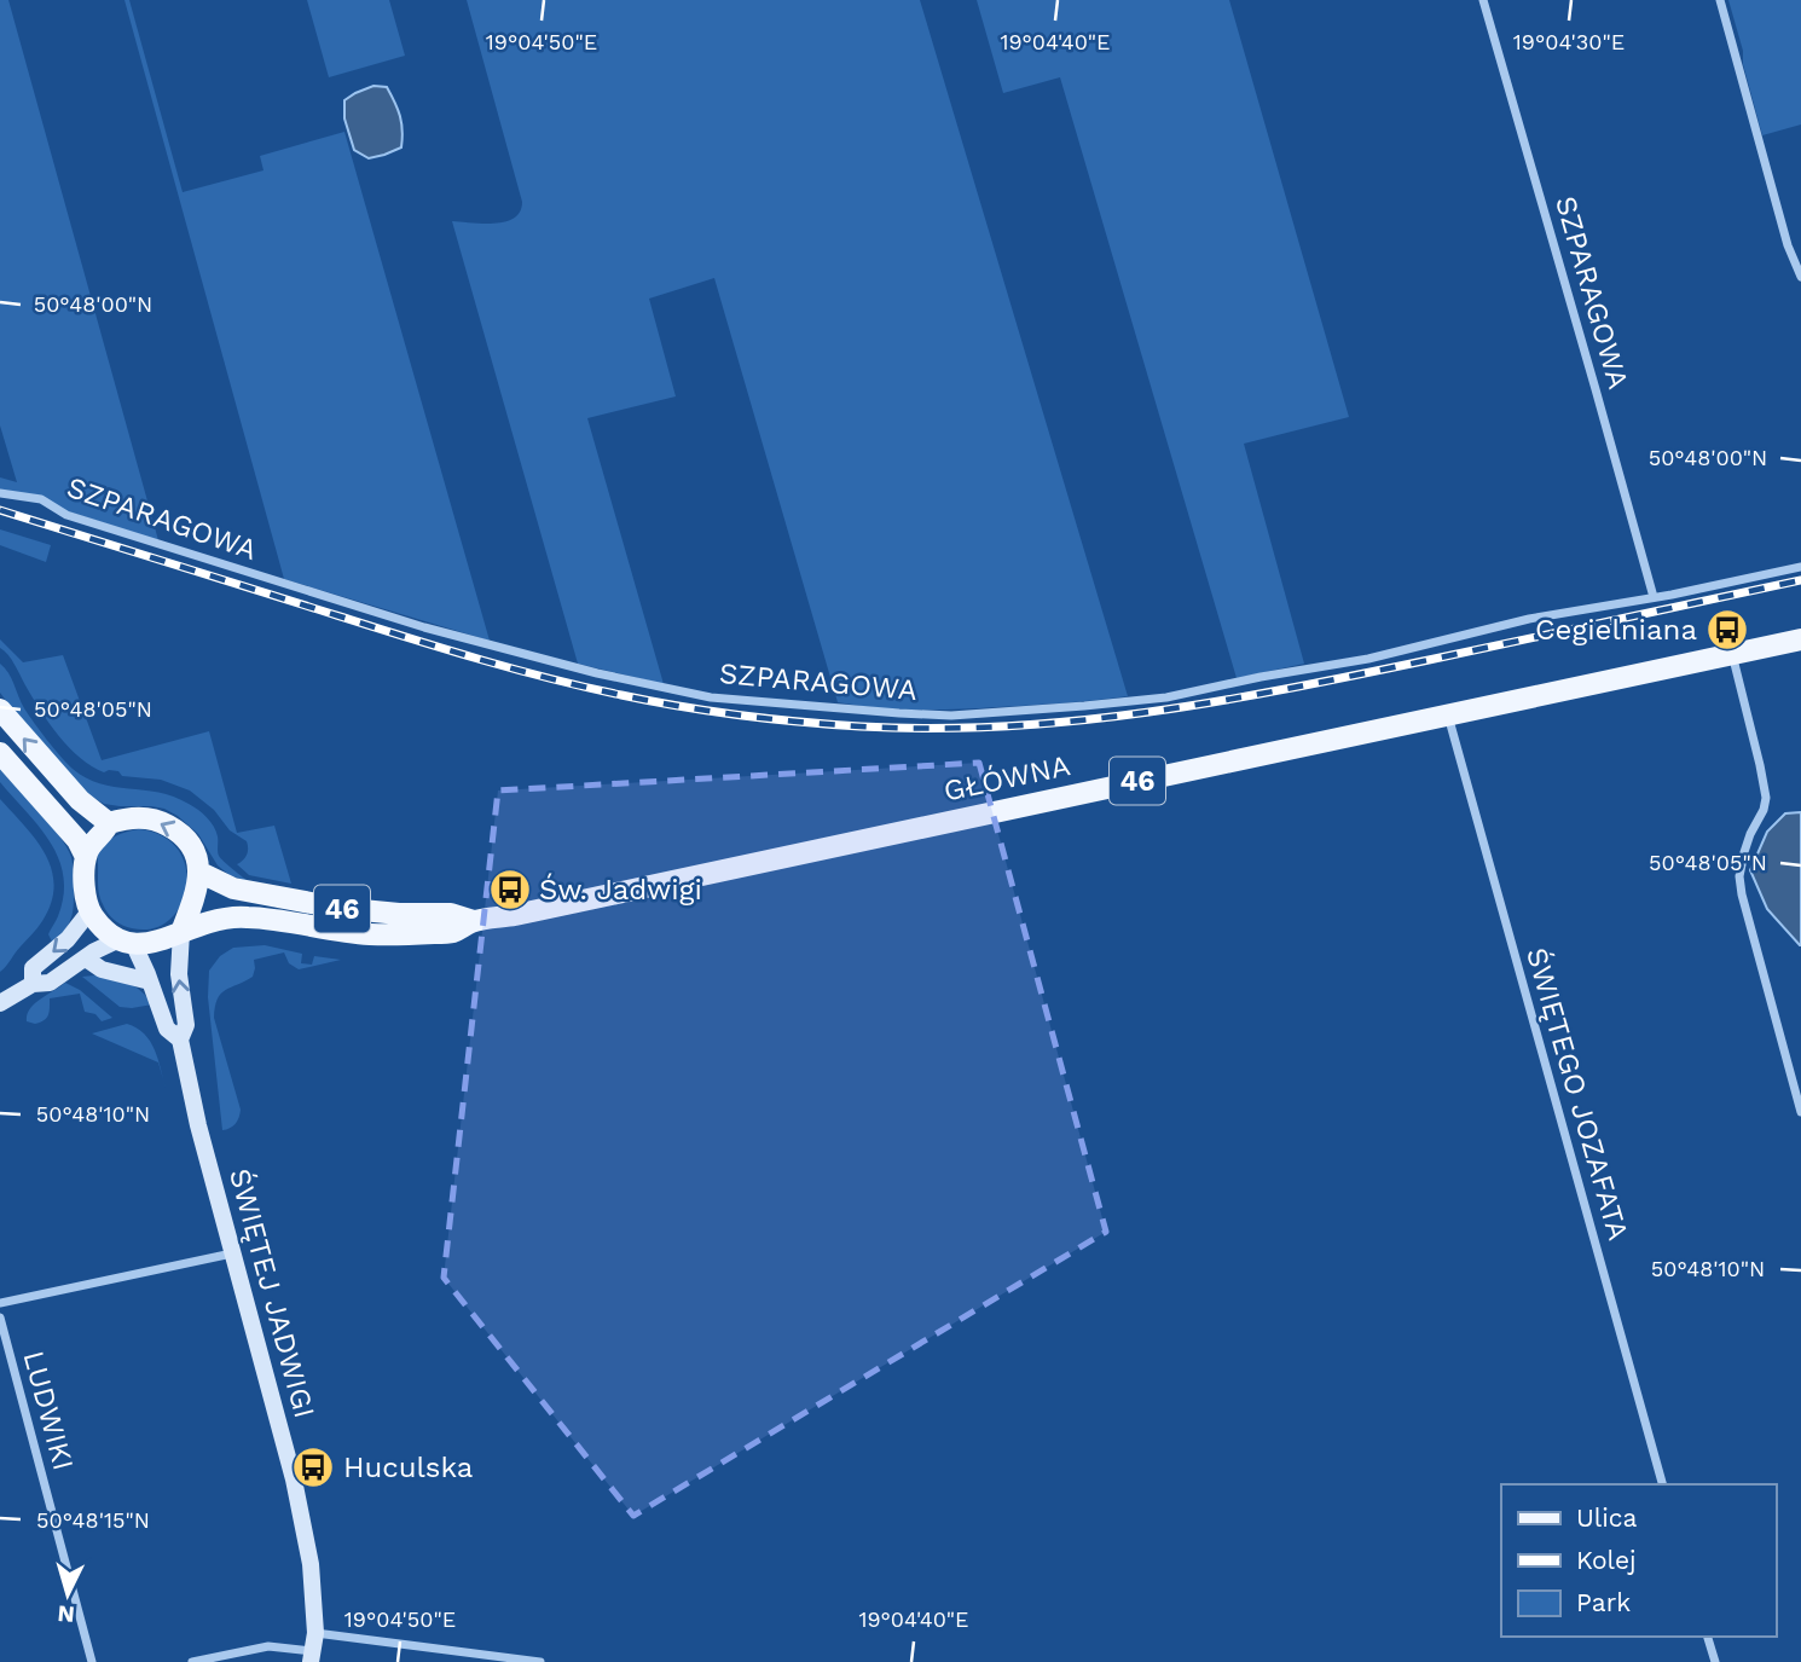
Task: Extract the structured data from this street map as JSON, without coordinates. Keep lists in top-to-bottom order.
{
  "streets": {
    "main road": ["GŁÓWNA", "46", "ŚWIĘTEJ JADWIGI"],
    "street": ["SZPARAGOWA", "ŚWIĘTEGO JOZAFATA", "LUDWIKI"]
  },
  "crossings": [
    ["GŁÓWNA", "46"],
    ["GŁÓWNA", "ŚWIĘTEGO JOZAFATA"],
    ["GŁÓWNA", "ŚWIĘTEJ JADWIGI"],
    ["46", "ŚWIĘTEJ JADWIGI"]
  ],
  "places": {
    "bus stop": ["Cegielniana", "Św. Jadwigi", "Huculska"]
  },
  "legend": ["Ulica", "Kolej", "Park"],
  "north": "bottom",
  "coordinates": [
    "19°04'50\"E",
    "19°04'40\"E",
    "19°04'30\"E",
    "50°48'00\"N",
    "50°48'05\"N",
    "50°48'10\"N",
    "50°48'15\"N"
  ]
}
